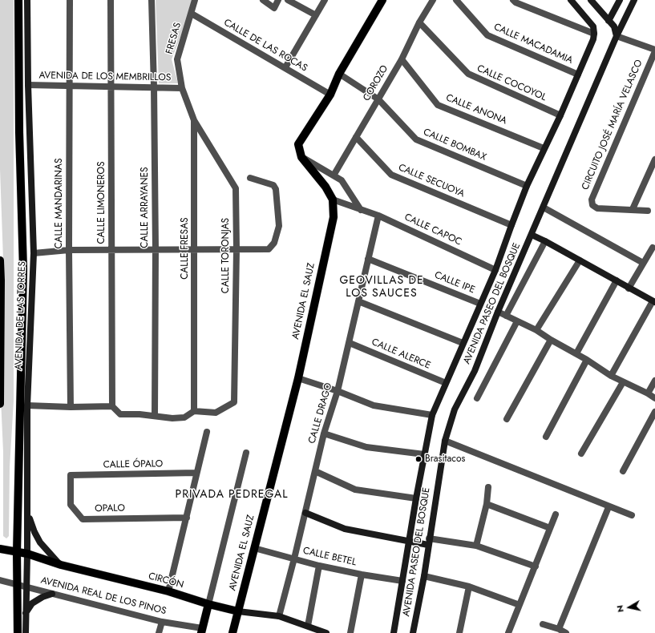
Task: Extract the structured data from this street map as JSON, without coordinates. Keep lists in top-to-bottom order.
{
  "streets": {
    "main road": [
      "AVENIDA EL SAUZ",
      "AVENIDA PASEO DEL BOSQUE",
      "AVENIDA DE LAS TORRES",
      "CIRCÓN"
    ],
    "street": [
      "FRESAS",
      "CALLE MACADAMIA",
      "CALLE DE LAS ROCAS",
      "AVENIDA DE LOS MEMBRILLOS",
      "COROZO",
      "CALLE COCOYOL",
      "CALLE ANONA",
      "CIRCUITO JOSÉ MARÍA VELASCO",
      "CALLE BOMBAX",
      "CALLE SECUOYA",
      "CALLE LIMONEROS",
      "CALLE MANDARINAS",
      "CALLE ARRAYANES",
      "CALLE CAPOC",
      "CALLE FRESAS",
      "CALLE TORONJAS",
      "CALLE IPE",
      "CALLE ALERCE",
      "CALLE DRAGO",
      "CALLE ÓPALO",
      "OPALO",
      "CALLE BETEL",
      "AVENIDA REAL DE LOS PINOS"
    ]
  },
  "crossings": [
    ["FRESAS", "CALLE DE LAS ROCAS"],
    ["FRESAS", "AVENIDA DE LOS MEMBRILLOS"],
    ["FRESAS", "CALLE FRESAS"],
    ["CALLE MACADAMIA", "AVENIDA PASEO DEL BOSQUE"],
    ["AVENIDA DE LOS MEMBRILLOS", "CALLE LIMONEROS"],
    ["AVENIDA DE LOS MEMBRILLOS", "CALLE MANDARINAS"],
    ["AVENIDA DE LOS MEMBRILLOS", "CALLE ARRAYANES"],
    ["AVENIDA DE LOS MEMBRILLOS", "CALLE FRESAS"],
    ["AVENIDA DE LOS MEMBRILLOS", "AVENIDA DE LAS TORRES"],
    ["COROZO", "CALLE COCOYOL"],
    ["COROZO", "CALLE ANONA"],
    ["COROZO", "CALLE BOMBAX"],
    ["COROZO", "CALLE SECUOYA"],
    ["CALLE COCOYOL", "AVENIDA PASEO DEL BOSQUE"],
    ["CALLE ANONA", "AVENIDA PASEO DEL BOSQUE"],
    ["CIRCUITO JOSÉ MARÍA VELASCO", "AVENIDA PASEO DEL BOSQUE"],
    ["CALLE BOMBAX", "AVENIDA PASEO DEL BOSQUE"],
    ["CALLE SECUOYA", "AVENIDA PASEO DEL BOSQUE"],
    ["CALLE CAPOC", "AVENIDA EL SAUZ"],
    ["CALLE CAPOC", "AVENIDA PASEO DEL BOSQUE"],
    ["CALLE CAPOC", "CALLE DRAGO"],
    ["CALLE FRESAS", "CALLE TORONJAS"],
    ["CALLE IPE", "AVENIDA PASEO DEL BOSQUE"],
    ["CALLE IPE", "CALLE DRAGO"],
    ["AVENIDA EL SAUZ", "CALLE BETEL"],
    ["AVENIDA EL SAUZ", "CIRCÓN"],
    ["AVENIDA PASEO DEL BOSQUE", "CALLE ALERCE"],
    ["AVENIDA PASEO DEL BOSQUE", "CALLE BETEL"],
    ["AVENIDA DE LAS TORRES", "CIRCÓN"],
    ["AVENIDA DE LAS TORRES", "AVENIDA REAL DE LOS PINOS"],
    ["CALLE ALERCE", "CALLE DRAGO"],
    ["CALLE DRAGO", "CALLE BETEL"],
    ["CALLE DRAGO", "CIRCÓN"],
    ["CALLE ÓPALO", "OPALO"]
  ],
  "districts": ["GEOVILLAS DE LOS SAUCES", "PRIVADA PEDREGAL"],
  "places": ["Brasitacos"],
  "north": "left"
}
